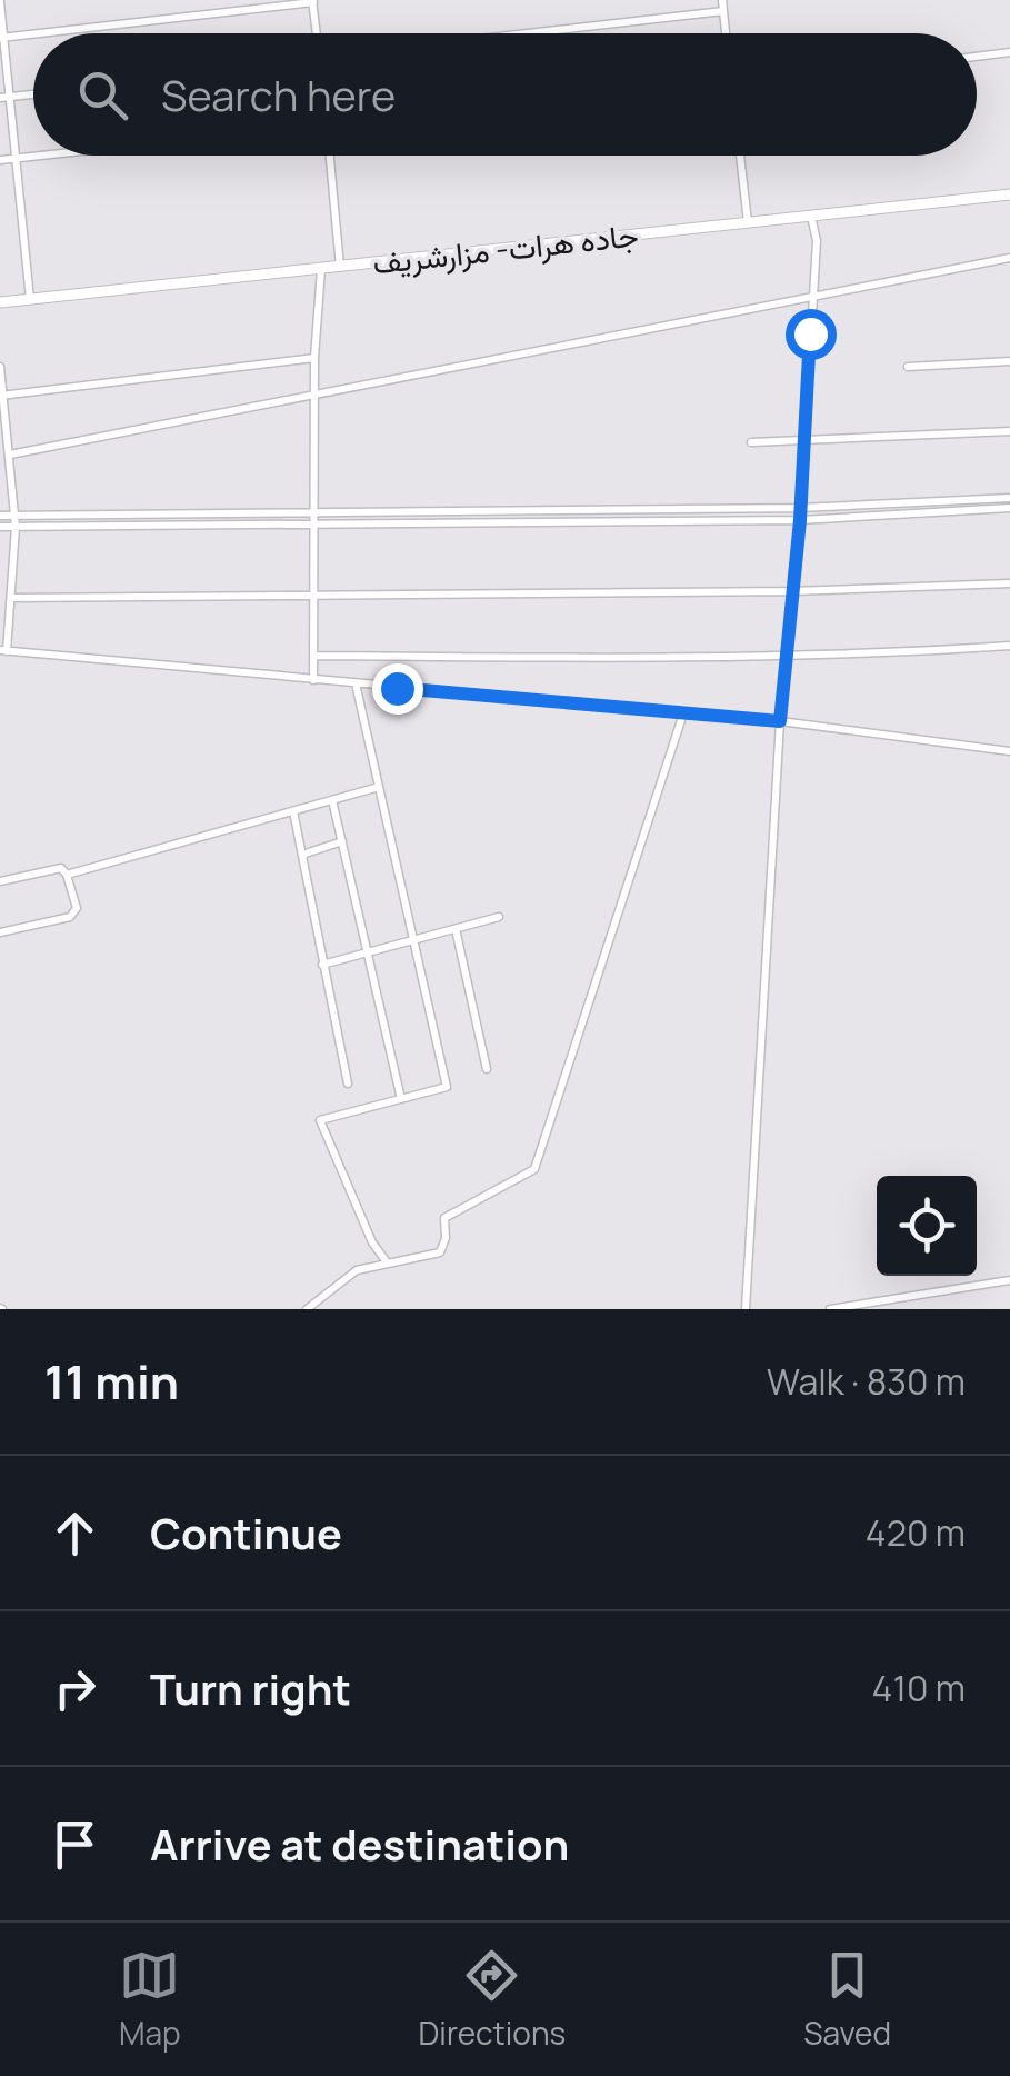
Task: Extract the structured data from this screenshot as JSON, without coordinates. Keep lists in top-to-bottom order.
{
  "streets": {
    "highway": ["جاده هرات- مزارشریف"]
  },
  "page": {
    "search": "Search here",
    "heading": ["11 min", "Walk · 830 m"],
    "list": [
      ["Continue", "420 m"],
      ["Turn right", "410 m"],
      "Arrive at destination"
    ],
    "nav": ["Map", "Directions", "Saved"]
  }
}
